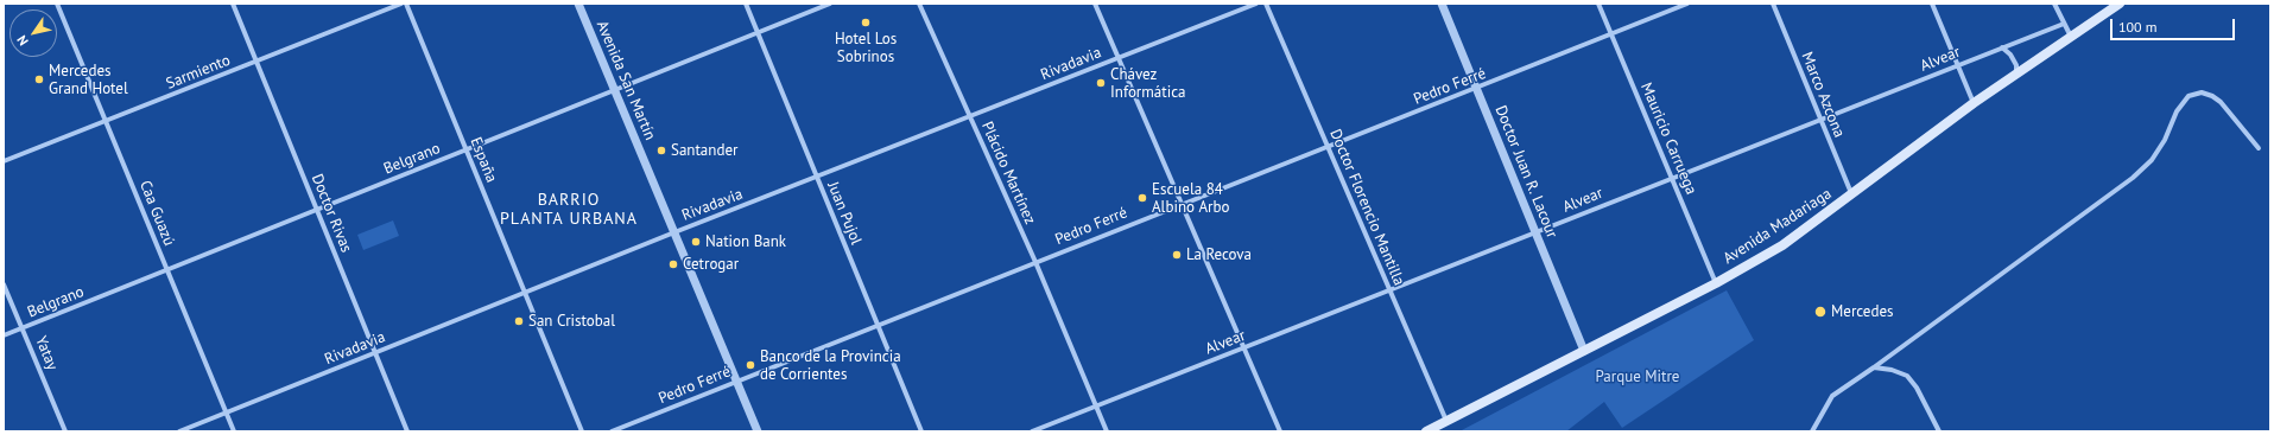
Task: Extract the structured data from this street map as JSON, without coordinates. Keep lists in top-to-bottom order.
{
  "streets": {
    "main road": ["Avenida Madariaga"],
    "street": [
      "Alvear",
      "Rivadavia",
      "Sarmiento",
      "Avenida San Martín",
      "Pedro Ferré",
      "Marco Azcona",
      "Mauricio Carruega",
      "Belgrano",
      "España",
      "Doctor Juan R. Lacour",
      "Plácido Martínez",
      "Doctor Florencio Mantilla",
      "Caa Guazú",
      "Doctor Rivas",
      "Juan Pujol",
      "Yatay"
    ]
  },
  "crossings": [
    ["Alvear", "Marco Azcona"],
    ["Alvear", "Mauricio Carruega"],
    ["Alvear", "Doctor Juan R. Lacour"],
    ["Alvear", "Plácido Martínez"],
    ["Alvear", "Doctor Florencio Mantilla"],
    ["Rivadavia", "Avenida San Martín"],
    ["Rivadavia", "España"],
    ["Rivadavia", "Plácido Martínez"],
    ["Rivadavia", "Caa Guazú"],
    ["Rivadavia", "Doctor Rivas"],
    ["Rivadavia", "Juan Pujol"],
    ["Sarmiento", "Caa Guazú"],
    ["Sarmiento", "Doctor Rivas"],
    ["Avenida San Martín", "Pedro Ferré"],
    ["Avenida San Martín", "Belgrano"],
    ["Pedro Ferré", "Mauricio Carruega"],
    ["Pedro Ferré", "Doctor Juan R. Lacour"],
    ["Pedro Ferré", "Plácido Martínez"],
    ["Pedro Ferré", "Doctor Florencio Mantilla"],
    ["Pedro Ferré", "Juan Pujol"],
    ["Marco Azcona", "Avenida Madariaga"],
    ["Mauricio Carruega", "Avenida Madariaga"],
    ["Belgrano", "España"],
    ["Belgrano", "Caa Guazú"],
    ["Belgrano", "Doctor Rivas"],
    ["Belgrano", "Juan Pujol"],
    ["Belgrano", "Yatay"],
    ["Doctor Juan R. Lacour", "Avenida Madariaga"],
    ["Doctor Florencio Mantilla", "Avenida Madariaga"]
  ],
  "districts": ["BARRIO PLANTA URBANA"],
  "parks": ["Parque Mitre"],
  "places": [
    "Hotel Los Sobrinos",
    "Mercedes Grand Hotel",
    "Chávez Informática",
    "Santander",
    "Escuela 84 Albino Arbo",
    "Nation Bank",
    "La Recova",
    "Cetrogar",
    "Mercedes",
    "San Cristobal",
    "Banco de la Provincia de Corrientes"
  ],
  "scale_bar": "100 m",
  "north": "bottom left"
}
